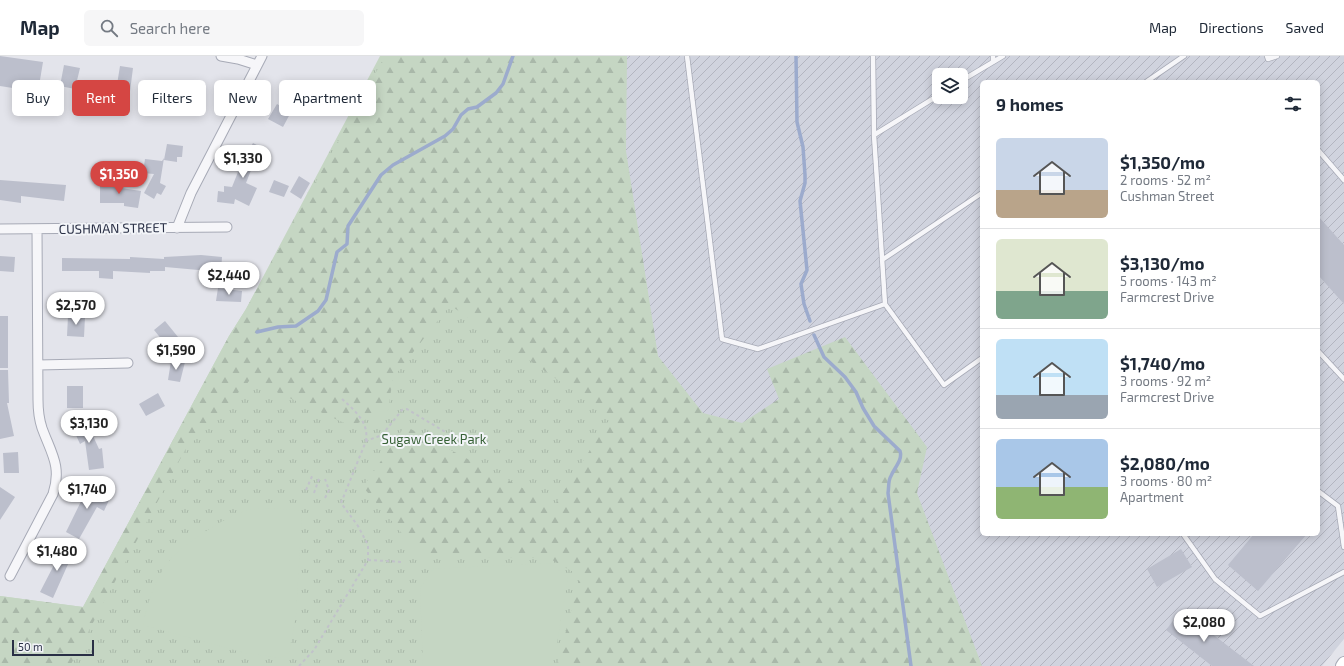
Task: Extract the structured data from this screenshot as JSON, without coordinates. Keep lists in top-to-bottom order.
{
  "streets": {
    "street": ["CUSHMAN STREET"]
  },
  "parks": ["Sugaw Creek Park"],
  "scale_bar": "50 m",
  "page": {
    "header": "Map",
    "search": "Search here",
    "nav": ["Map", "Directions", "Saved"],
    "chip": [
      "Buy",
      "Rent",
      "Filters",
      "New",
      "Apartment"
    ],
    "heading": "9 homes",
    "list": [
      {
        "name": "$1,350/mo",
        "note": "2 rooms · 52 m² · Cushman Street"
      },
      {
        "name": "$3,130/mo",
        "note": "5 rooms · 143 m² · Farmcrest Drive"
      },
      {
        "name": "$1,740/mo",
        "note": "3 rooms · 92 m² · Farmcrest Drive"
      },
      {
        "name": "$2,080/mo",
        "note": "3 rooms · 80 m² · Apartment"
      }
    ],
    "price": [
      "$1,330",
      "$1,350",
      "$2,440",
      "$2,570",
      "$1,590",
      "$3,130",
      "$1,740",
      "$1,480",
      "$2,080"
    ],
    "scale": "50 m"
  }
}
